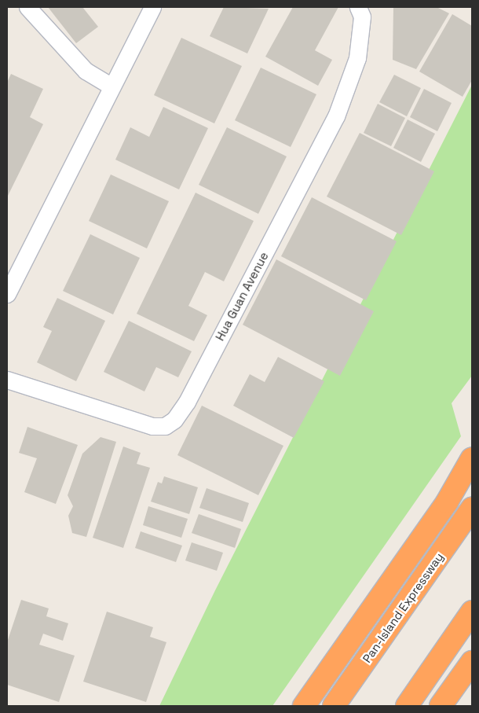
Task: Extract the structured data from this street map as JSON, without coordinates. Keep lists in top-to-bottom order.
{
  "streets": {
    "highway": ["Pan-Island Expressway"],
    "street": ["Hua Guan Avenue"]
  }
}
